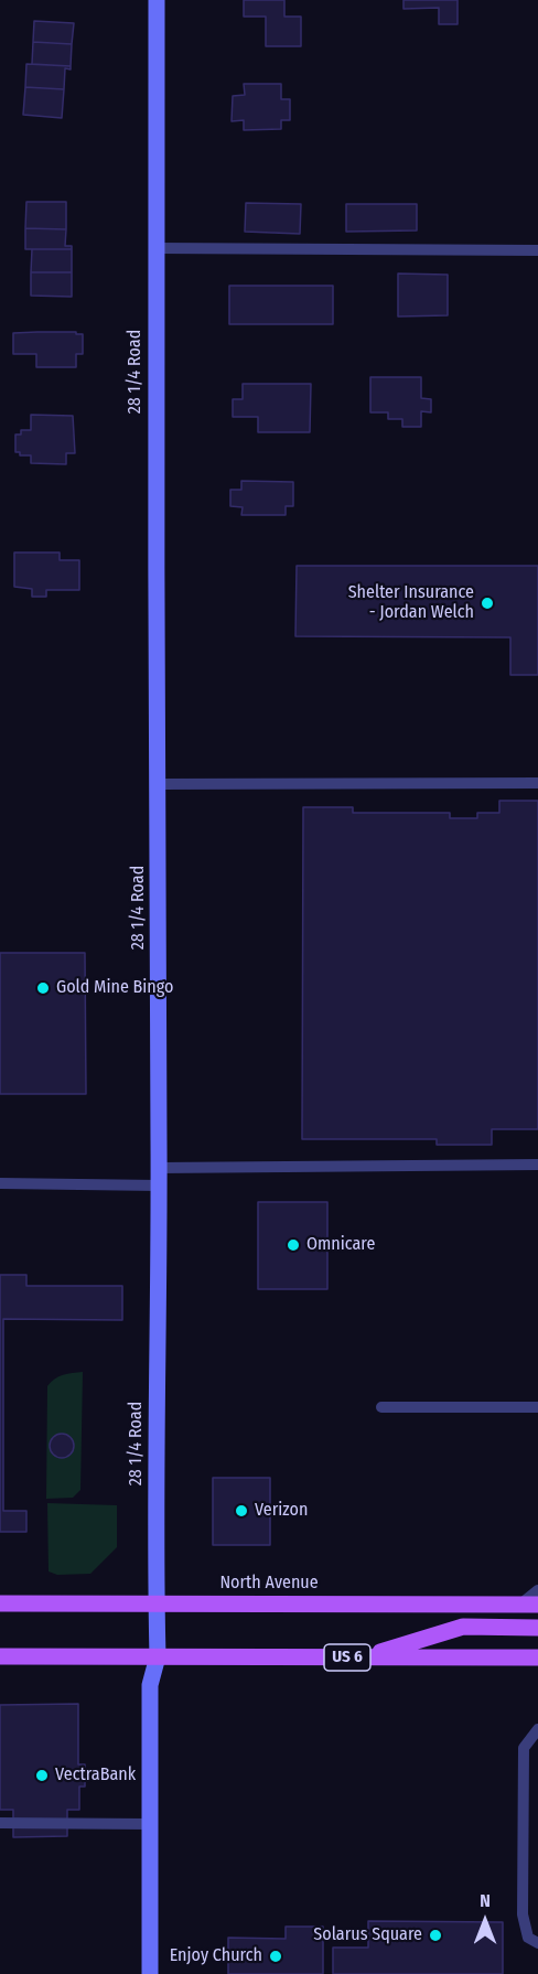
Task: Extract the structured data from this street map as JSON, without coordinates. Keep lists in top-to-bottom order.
{
  "streets": {
    "main road": ["North Avenue", "US 6"],
    "street": ["28 1/4 Road"]
  },
  "crossings": [
    ["28 1/4 Road", "North Avenue"],
    ["28 1/4 Road", "US 6"]
  ],
  "places": [
    "Shelter Insurance - Jordan Welch",
    "Gold Mine Bingo",
    "Omnicare",
    "Verizon",
    "VectraBank",
    "Solarus Square",
    "Enjoy Church"
  ],
  "north": "top"
}
